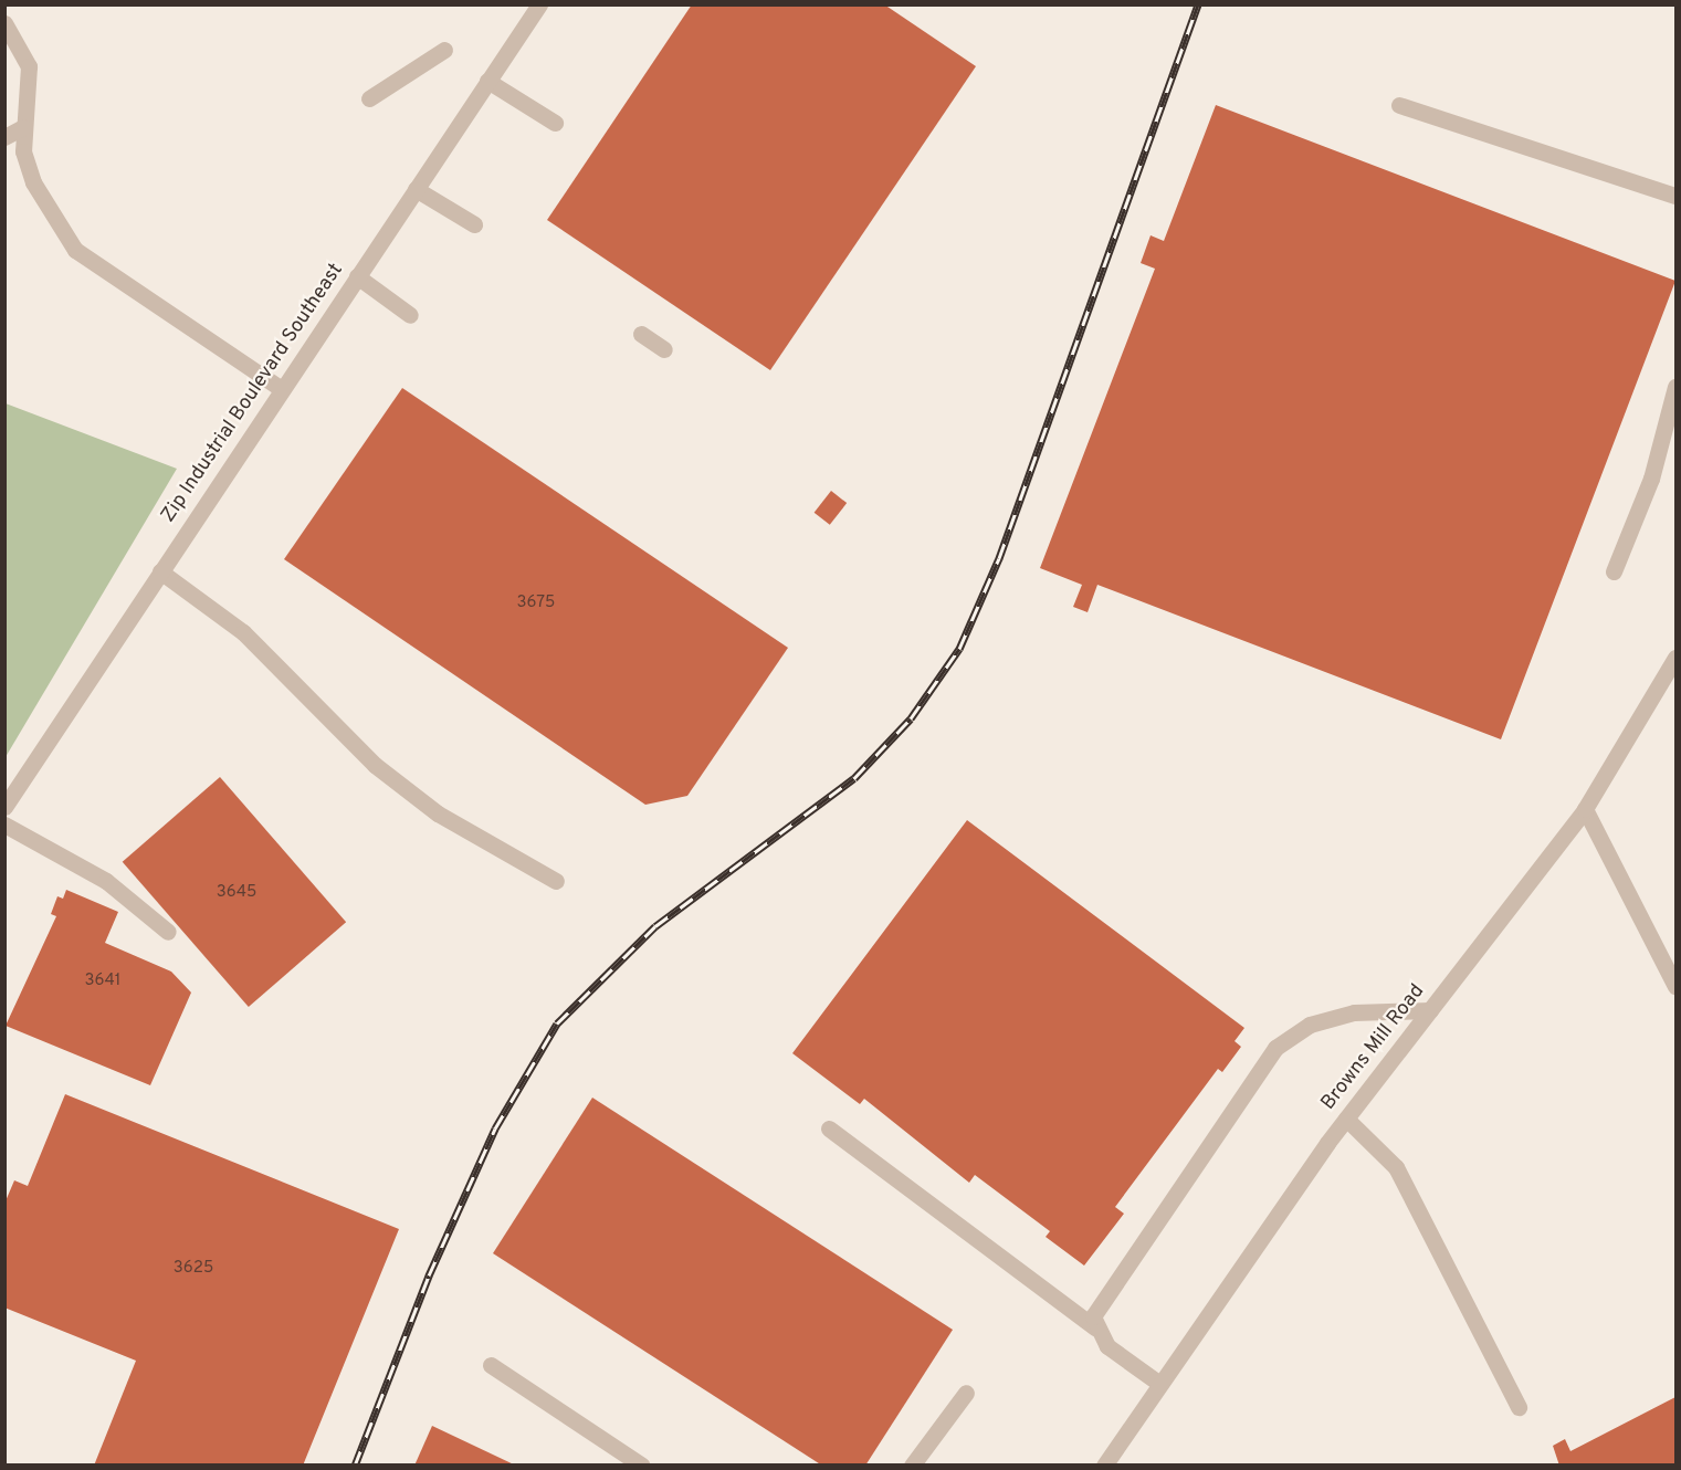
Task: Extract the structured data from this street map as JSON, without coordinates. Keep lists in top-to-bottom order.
{
  "streets": {
    "street": ["Zip Industrial Boulevard Southeast", "Browns Mill Road"]
  },
  "house_numbers": [
    "3675",
    "3645",
    "3641",
    "3625"
  ]
}
